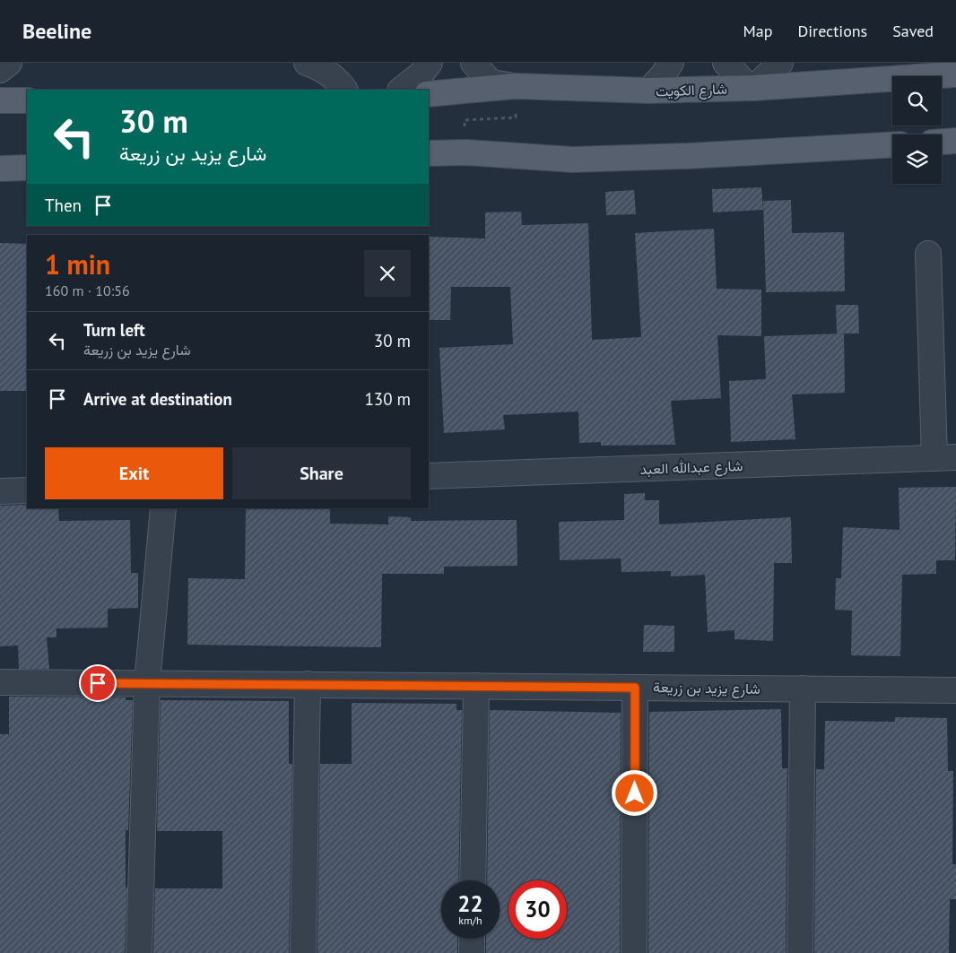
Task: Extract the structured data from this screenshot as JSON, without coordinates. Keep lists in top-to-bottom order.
{
  "streets": {
    "main road": ["شارع الكويت"],
    "street": ["شارع عبدالله العبد", "شارع يزيد بن زريعة"]
  },
  "page": {
    "header": "Beeline",
    "nav": ["Map", "Directions", "Saved"],
    "turn": ["30 m", "شارع يزيد بن زريعة"],
    "then": "Then",
    "heading": ["1 min", "160 m · 10:56"],
    "list": [
      {
        "name": "Turn left",
        "note": "شارع يزيد بن زريعة",
        "value": "30 m"
      },
      {
        "name": "Arrive at destination",
        "value": "130 m"
      }
    ],
    "buttons": ["Exit", "Share"],
    "speed": "22 km/h",
    "limit": "30"
  }
}
